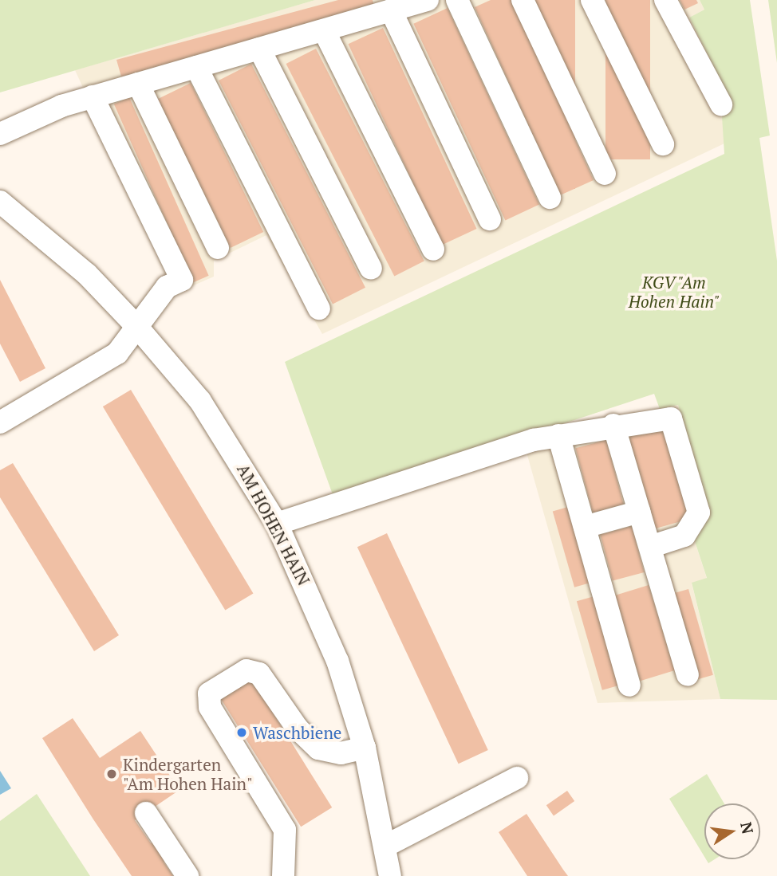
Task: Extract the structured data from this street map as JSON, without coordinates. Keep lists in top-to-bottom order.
{
  "streets": {
    "street": ["AM HOHEN HAIN"]
  },
  "parks": ["KGV \"Am Hohen Hain\""],
  "places": ["Waschbiene", "Kindergarten \"Am Hohen Hain\""],
  "north": "right"
}
